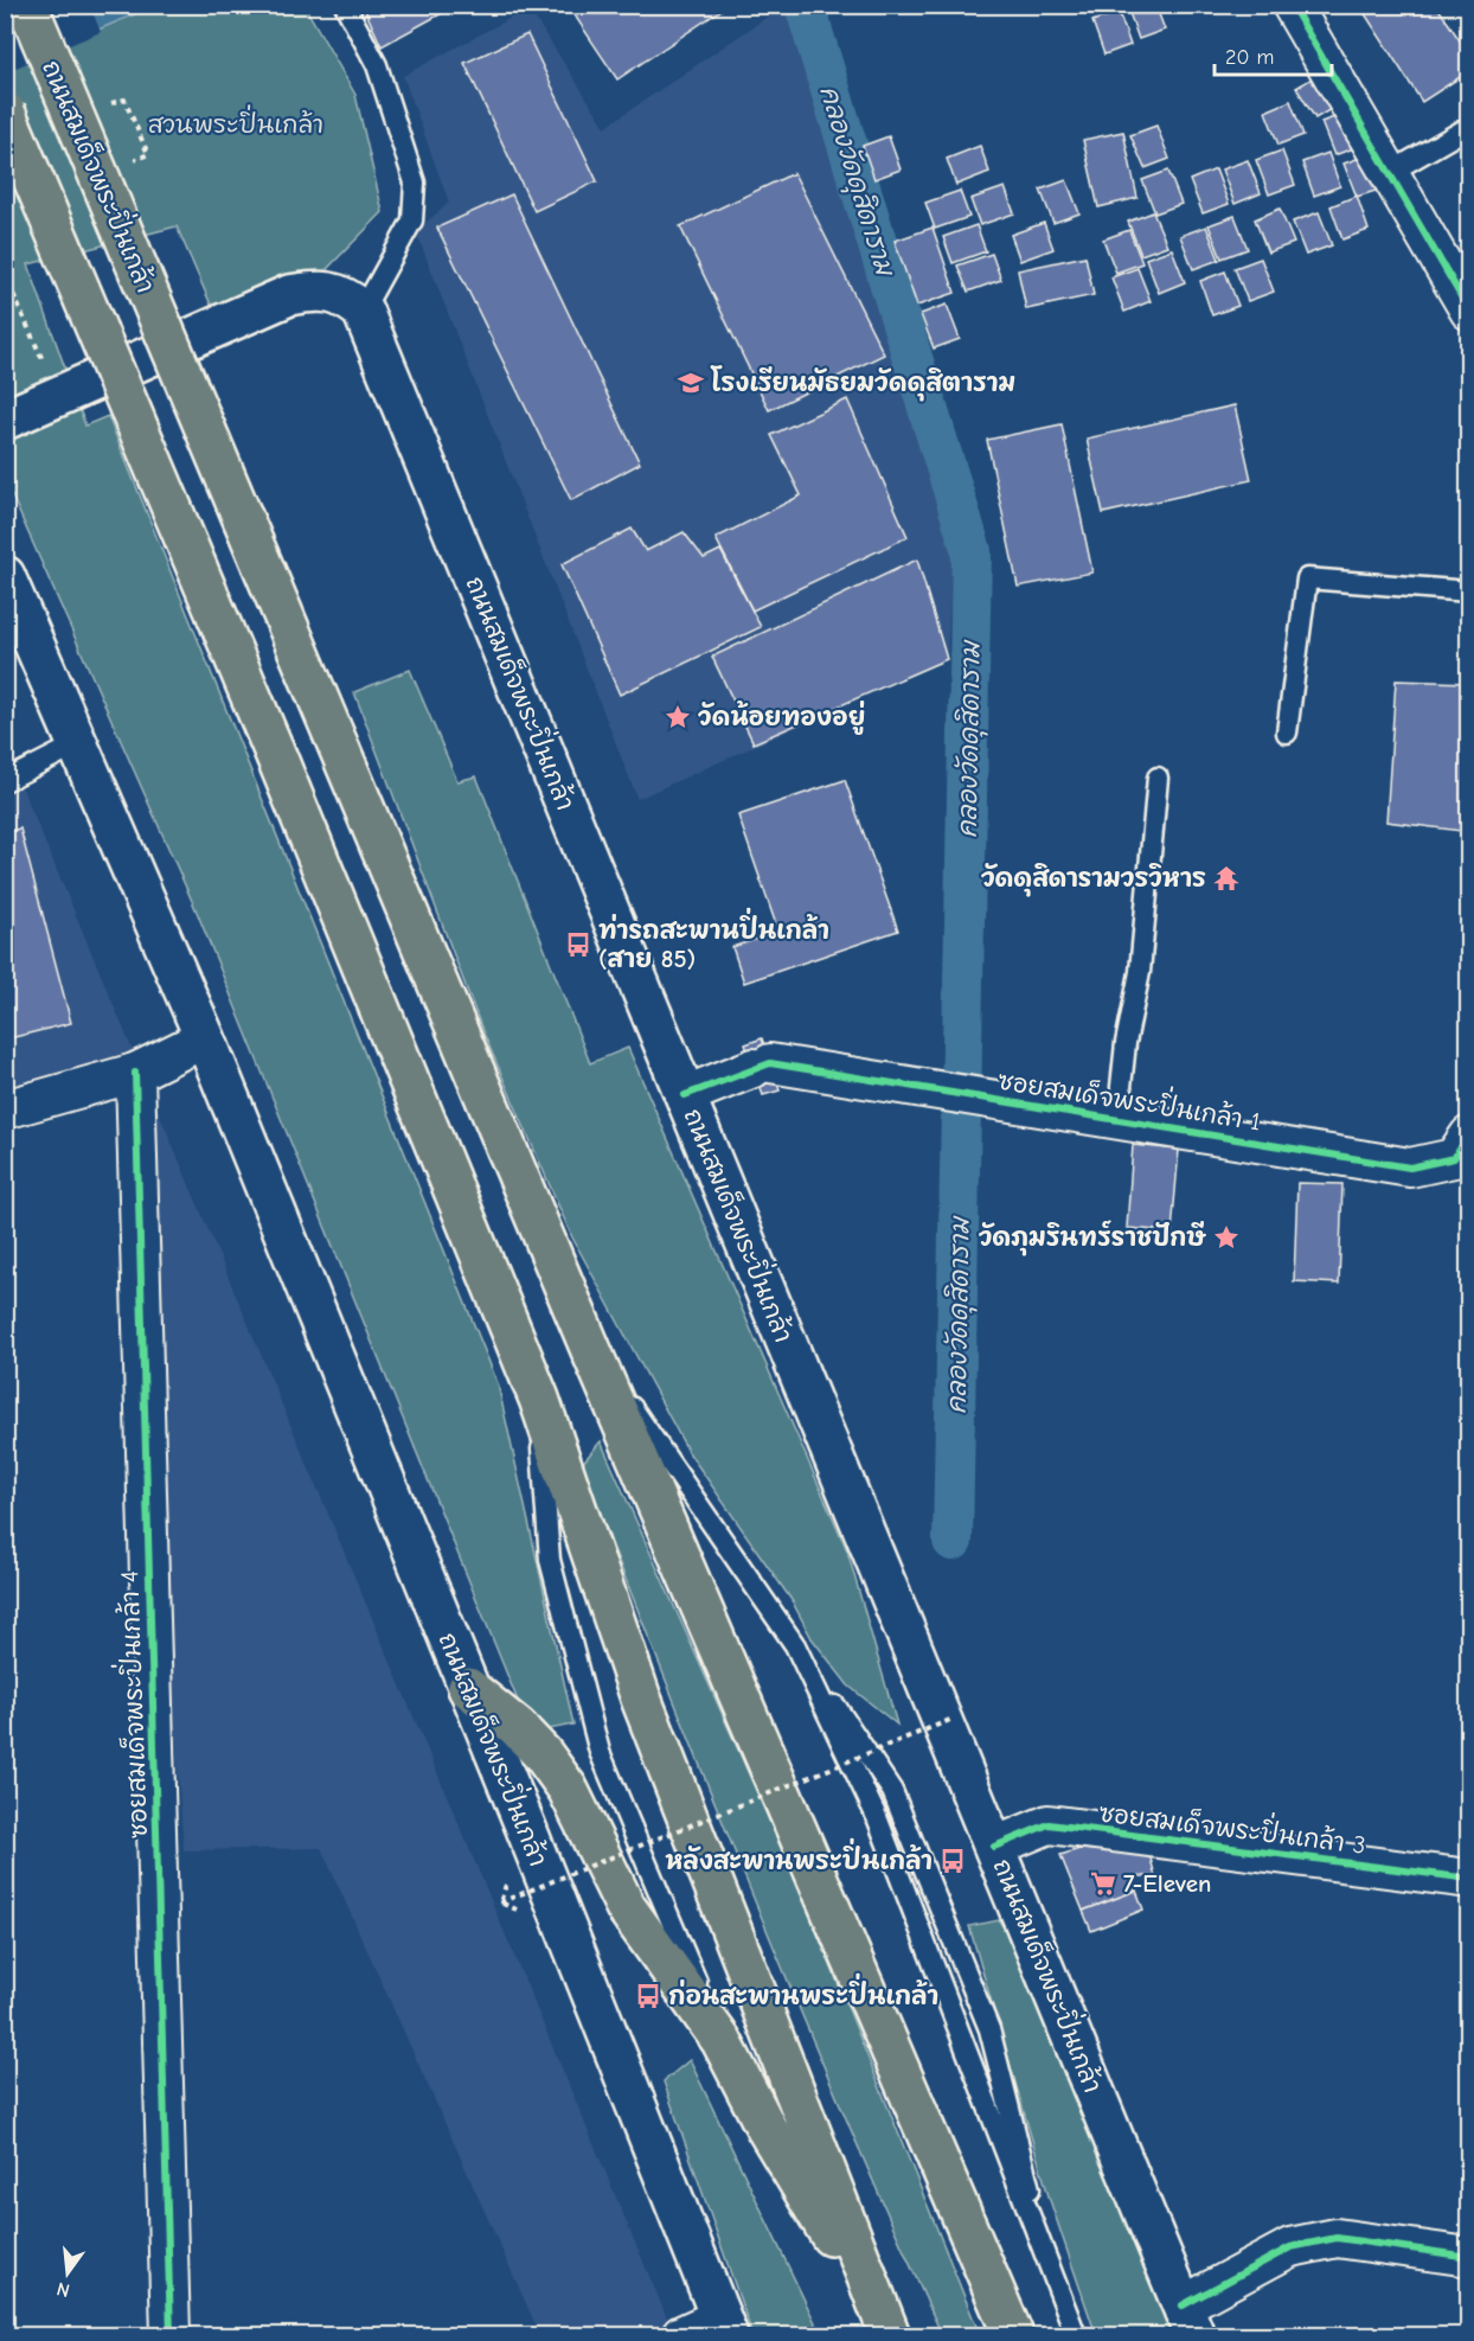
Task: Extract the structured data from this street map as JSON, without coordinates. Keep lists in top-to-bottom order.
{
  "streets": {
    "main road": ["ถนนสมเด็จพระปิ่นเกล้า"],
    "street": ["ซอยสมเด็จพระปิ่นเกล้า 1", "ซอยสมเด็จพระปิ่นเกล้า 4", "ซอยสมเด็จพระปิ่นเกล้า 3"]
  },
  "crossings": [
    ["ถนนสมเด็จพระปิ่นเกล้า", "ซอยสมเด็จพระปิ่นเกล้า 1"],
    ["ถนนสมเด็จพระปิ่นเกล้า", "ซอยสมเด็จพระปิ่นเกล้า 3"]
  ],
  "water": ["คลองวัดดุสิดาราม"],
  "parks": ["สวนพระปิ่นเกล้า"],
  "places": {
    "school or university": ["โรงเรียนมัธยมวัดดุสิตาราม"],
    "place": ["วัดน้อยทองอยู่", "วัดภุมรินทร์ราชปักษี"],
    "temple": ["วัดดุสิดารามวรวิหาร"],
    "bus stop": ["ท่ารถสะพานปิ่นเกล้า (สาย 85)", "หลังสะพานพระปิ่นเกล้า", "ก่อนสะพานพระปิ่นเกล้า"],
    "supermarket": ["7-Eleven"]
  },
  "scale_bar": "20 m",
  "north": "bottom"
}
